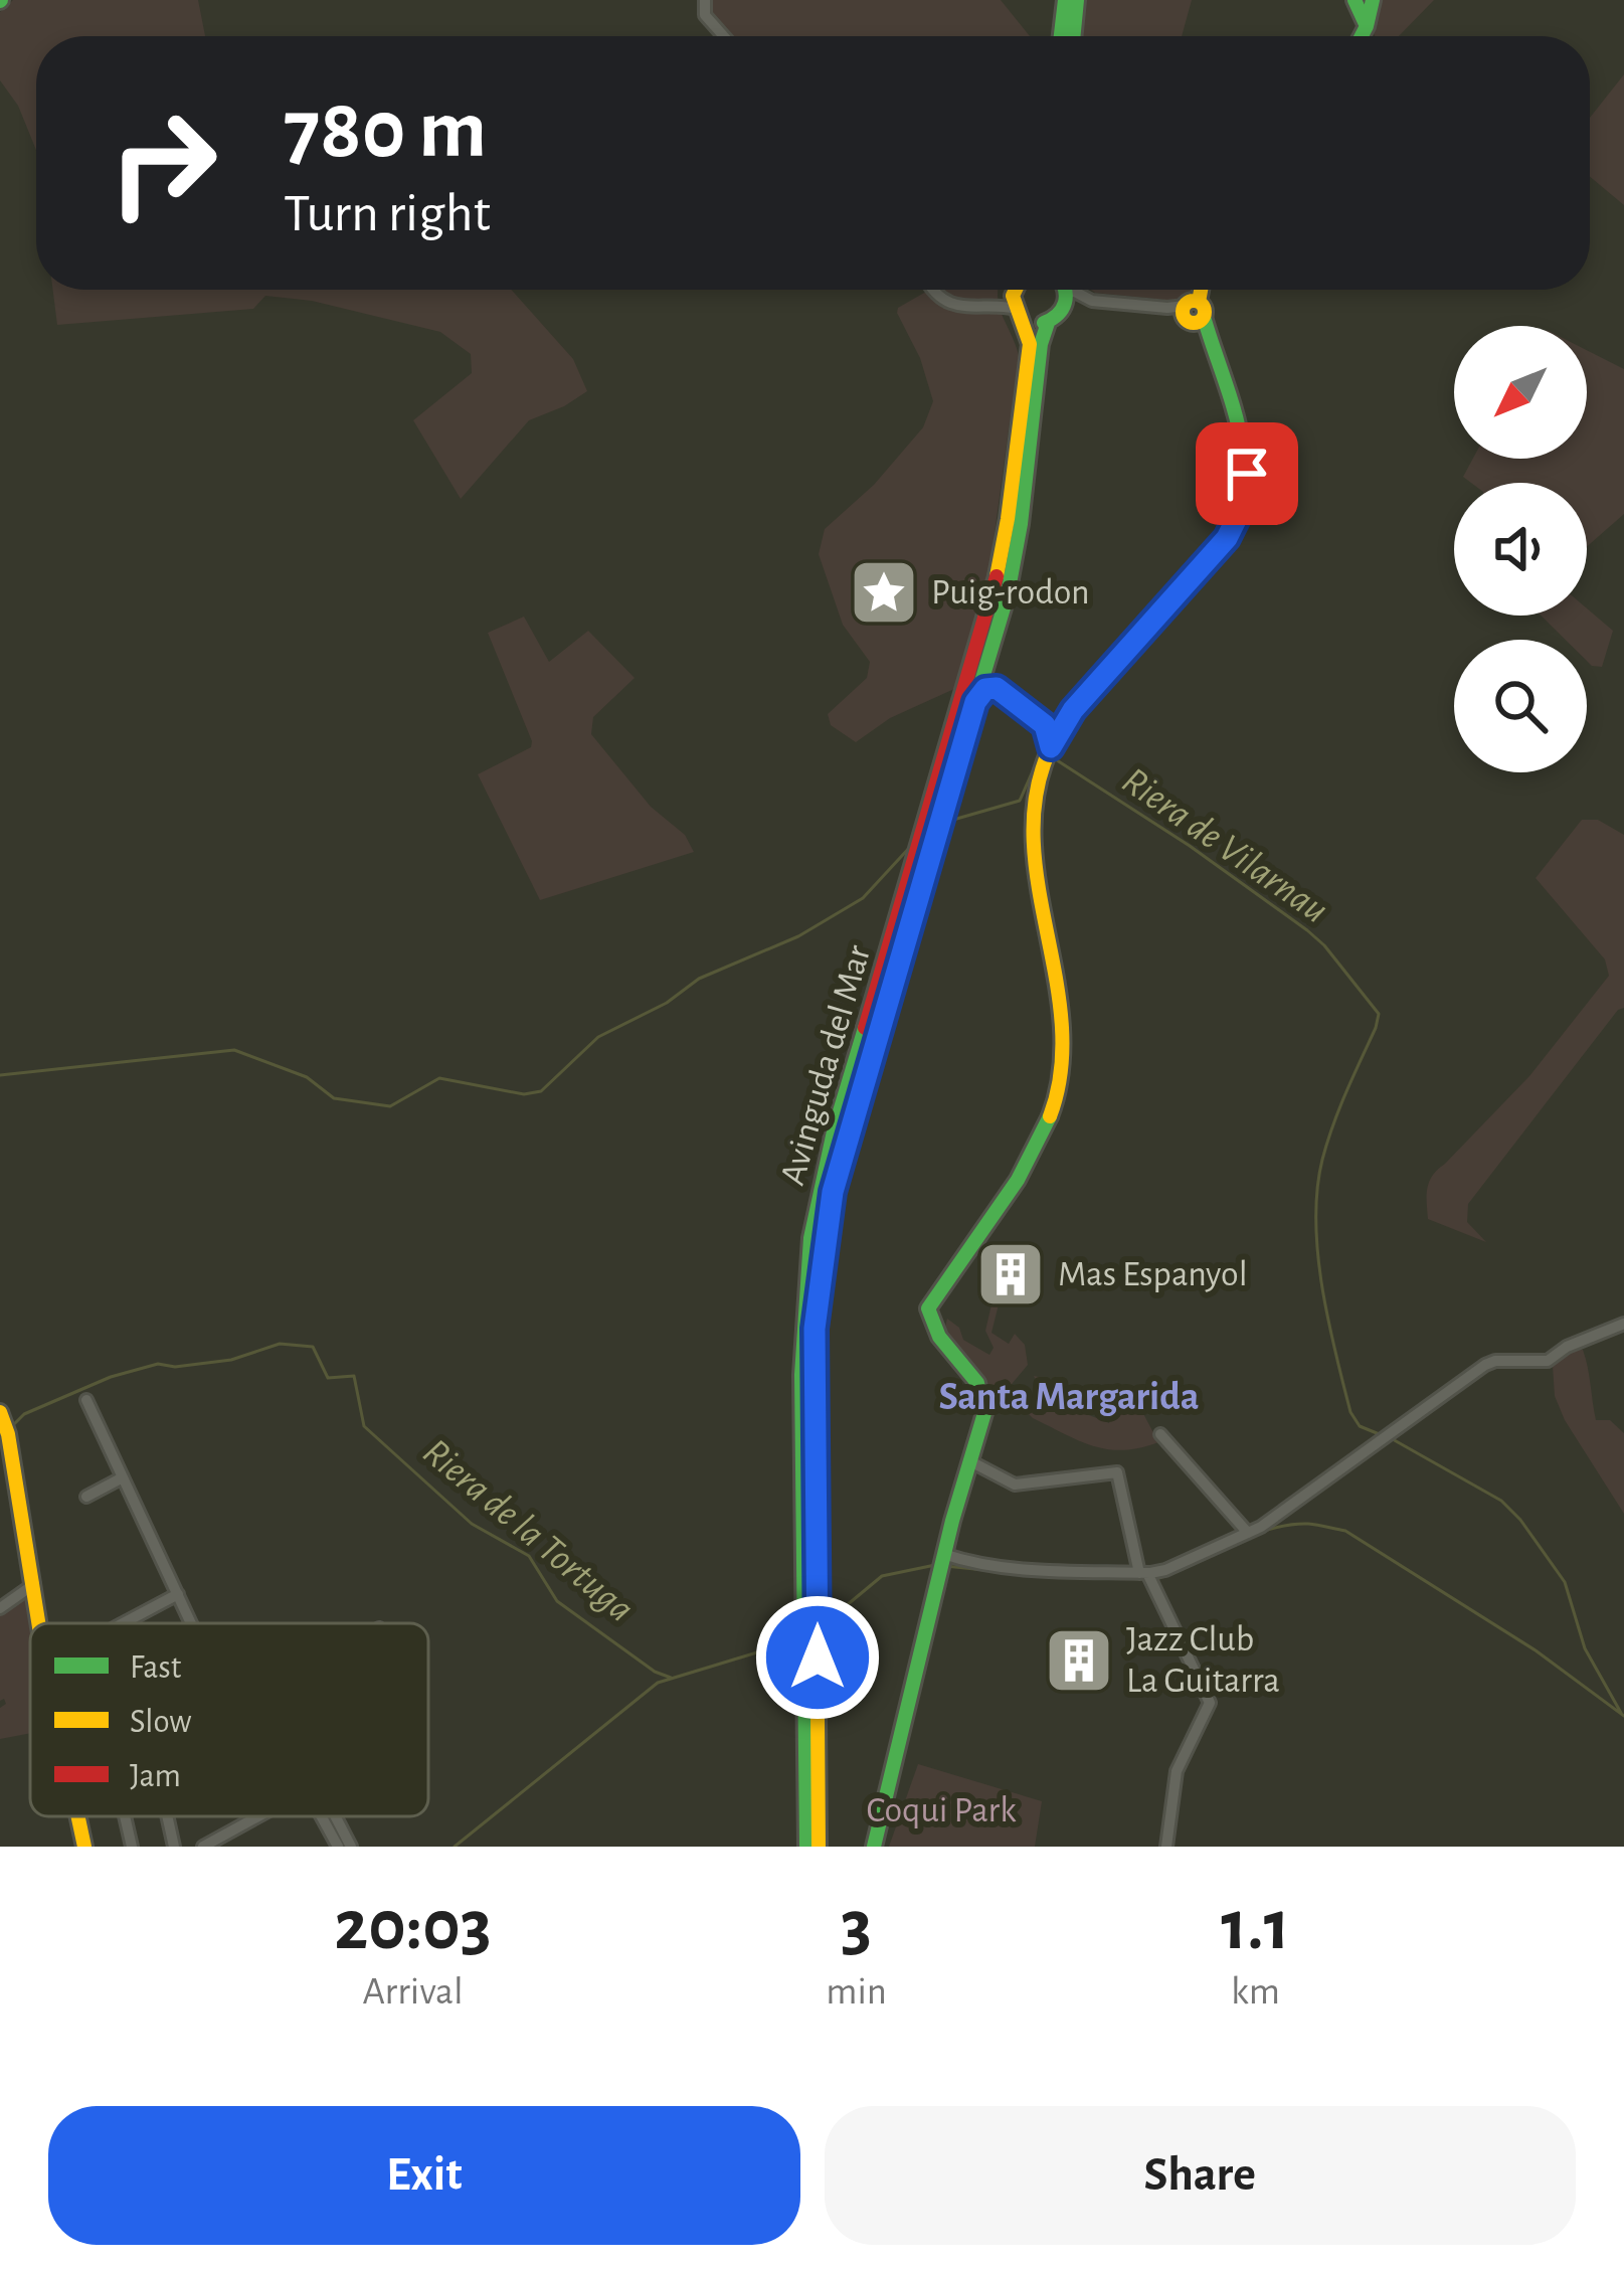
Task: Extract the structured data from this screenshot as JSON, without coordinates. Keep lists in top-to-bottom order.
{
  "streets": {
    "main road": ["Avinguda del Mar"]
  },
  "districts": ["Santa Margarida"],
  "water": ["Riera de Vilarnau", "Riera de la Tortuga"],
  "parks": ["Coqui Park"],
  "places": {
    "place": ["Puig-rodon"],
    "building": ["Mas Espanyol", "Jazz Club La Guitarra"]
  },
  "legend": ["Fast", "Slow", "Jam"],
  "north": "bottom left",
  "page": {
    "turn": ["780 m", "Turn right"],
    "eta": [
      "20:03",
      "Arrival",
      "3",
      "min",
      "1.1",
      "km"
    ],
    "buttons": ["Exit", "Share"]
  }
}
